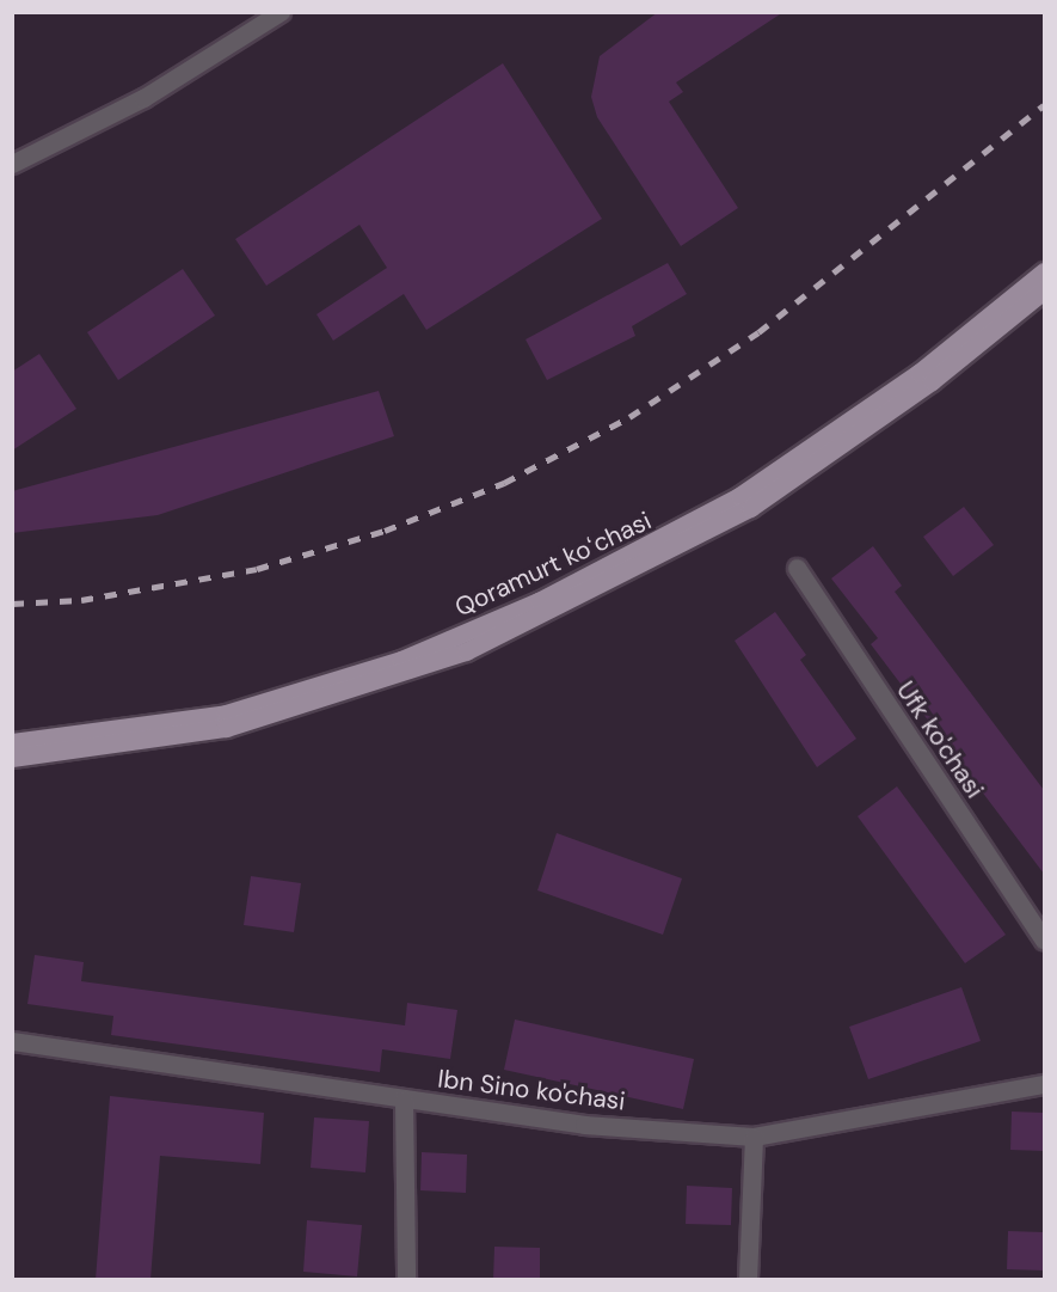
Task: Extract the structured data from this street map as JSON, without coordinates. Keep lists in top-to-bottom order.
{
  "streets": {
    "main road": ["Qoramurt koʻchasi"],
    "street": ["Ufk ko'chasi", "Ibn Sino ko'chasi"]
  }
}
